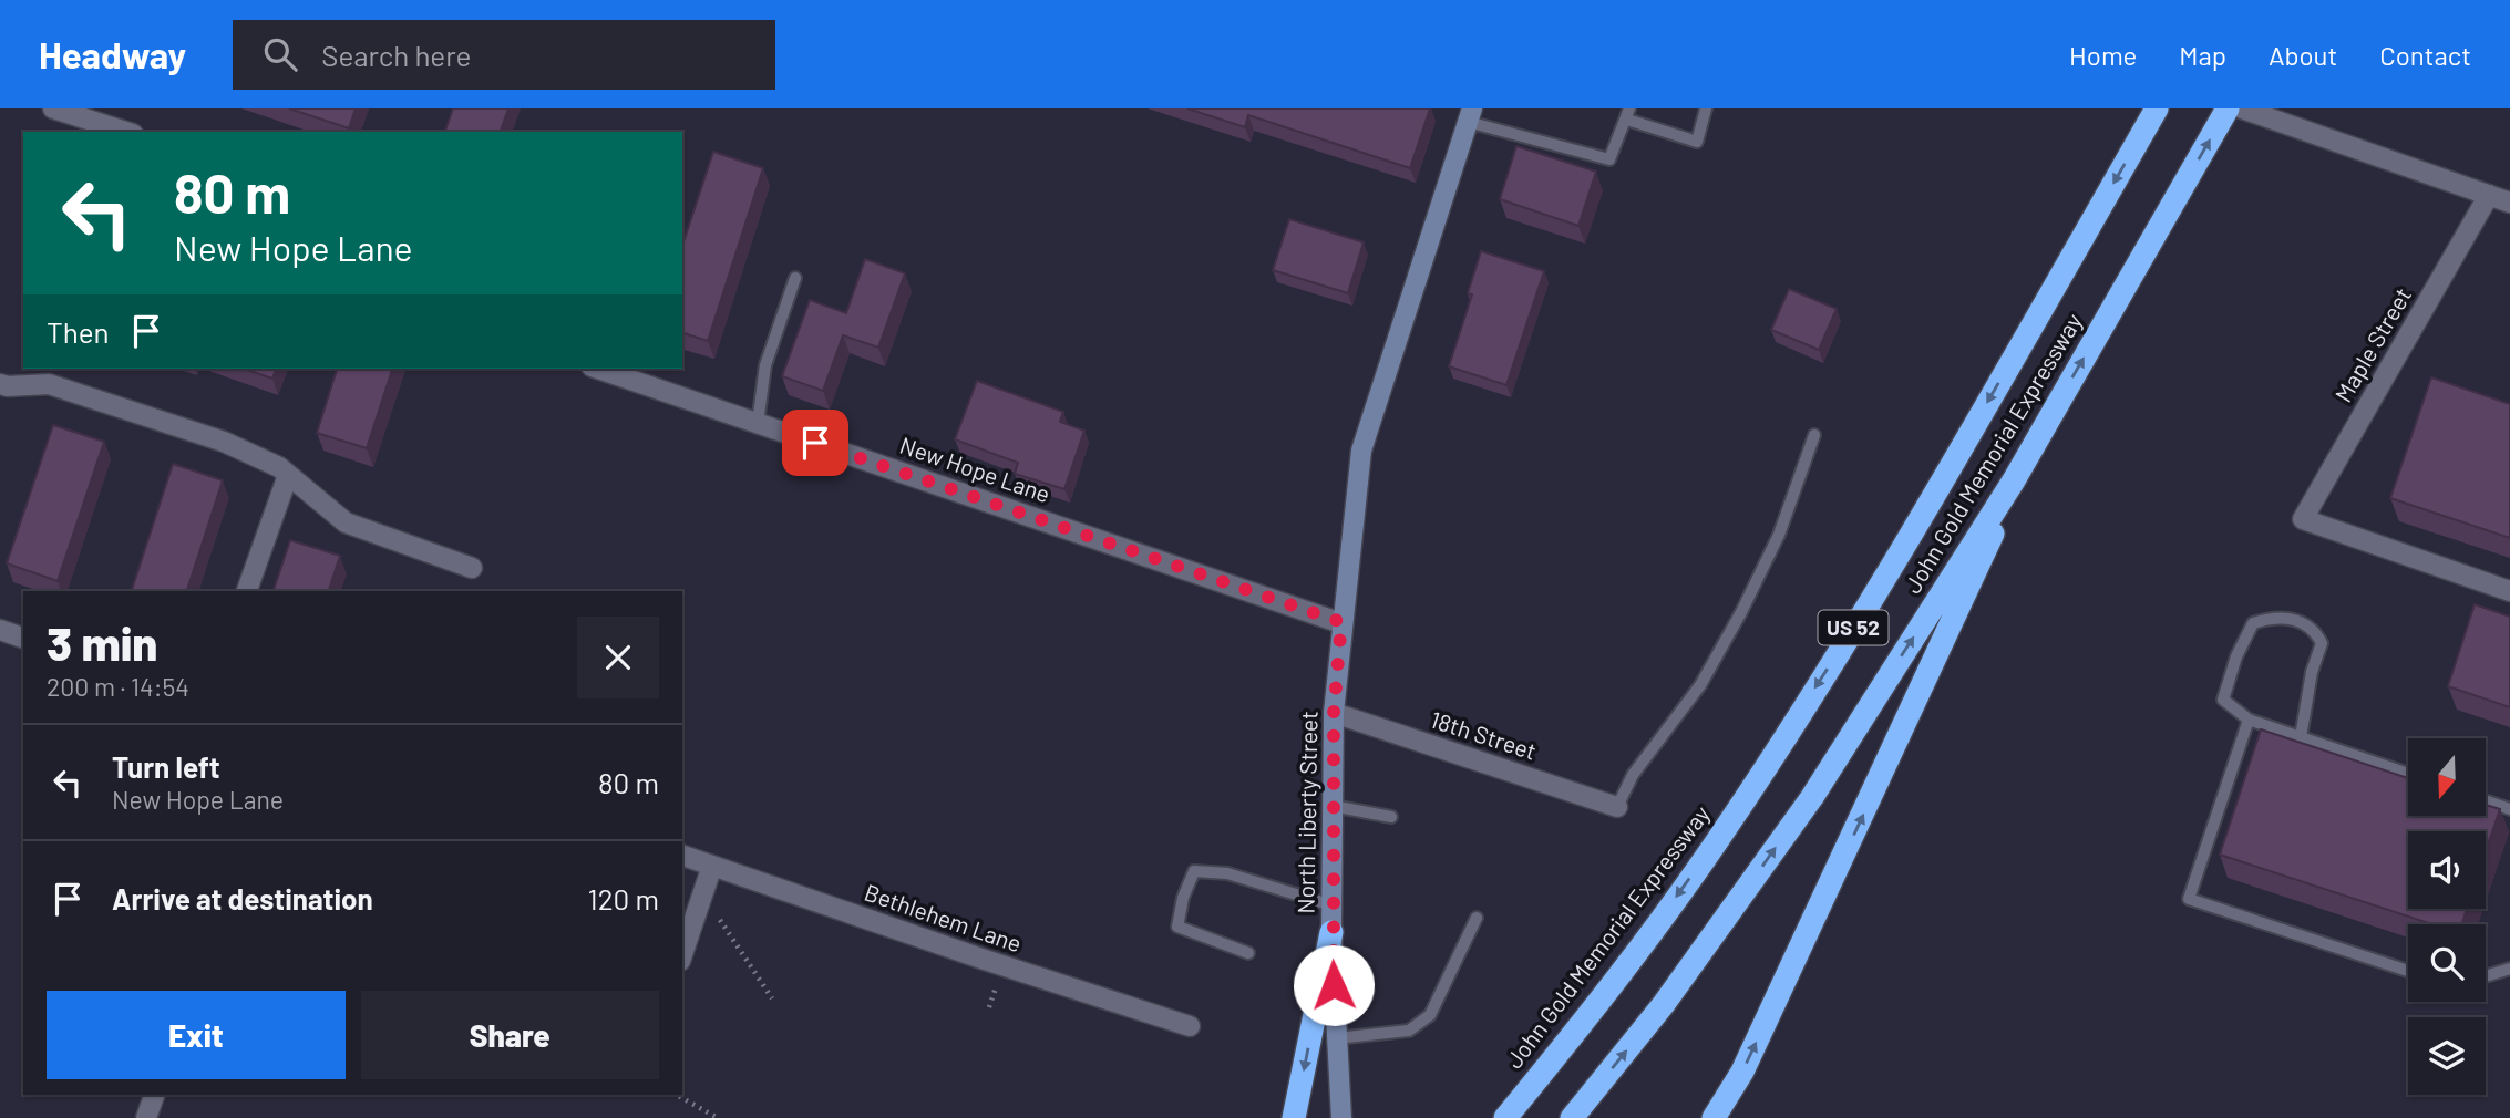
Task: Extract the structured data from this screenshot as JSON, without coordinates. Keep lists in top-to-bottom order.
{
  "streets": {
    "highway": ["John Gold Memorial Expressway", "US 52"],
    "main road": ["North Liberty Street"],
    "street": [
      "Maple Street",
      "New Hope Lane",
      "18th Street",
      "Bethlehem Lane"
    ]
  },
  "crossings": [
    ["New Hope Lane", "North Liberty Street"],
    ["18th Street", "North Liberty Street"]
  ],
  "north": "bottom",
  "page": {
    "header": "Headway",
    "search": "Search here",
    "nav": [
      "Home",
      "Map",
      "About",
      "Contact"
    ],
    "turn": ["80 m", "New Hope Lane"],
    "then": "Then",
    "heading": ["3 min", "200 m · 14:54"],
    "list": [
      {
        "name": "Turn left",
        "note": "New Hope Lane",
        "value": "80 m"
      },
      {
        "name": "Arrive at destination",
        "value": "120 m"
      }
    ],
    "buttons": ["Exit", "Share"]
  }
}
